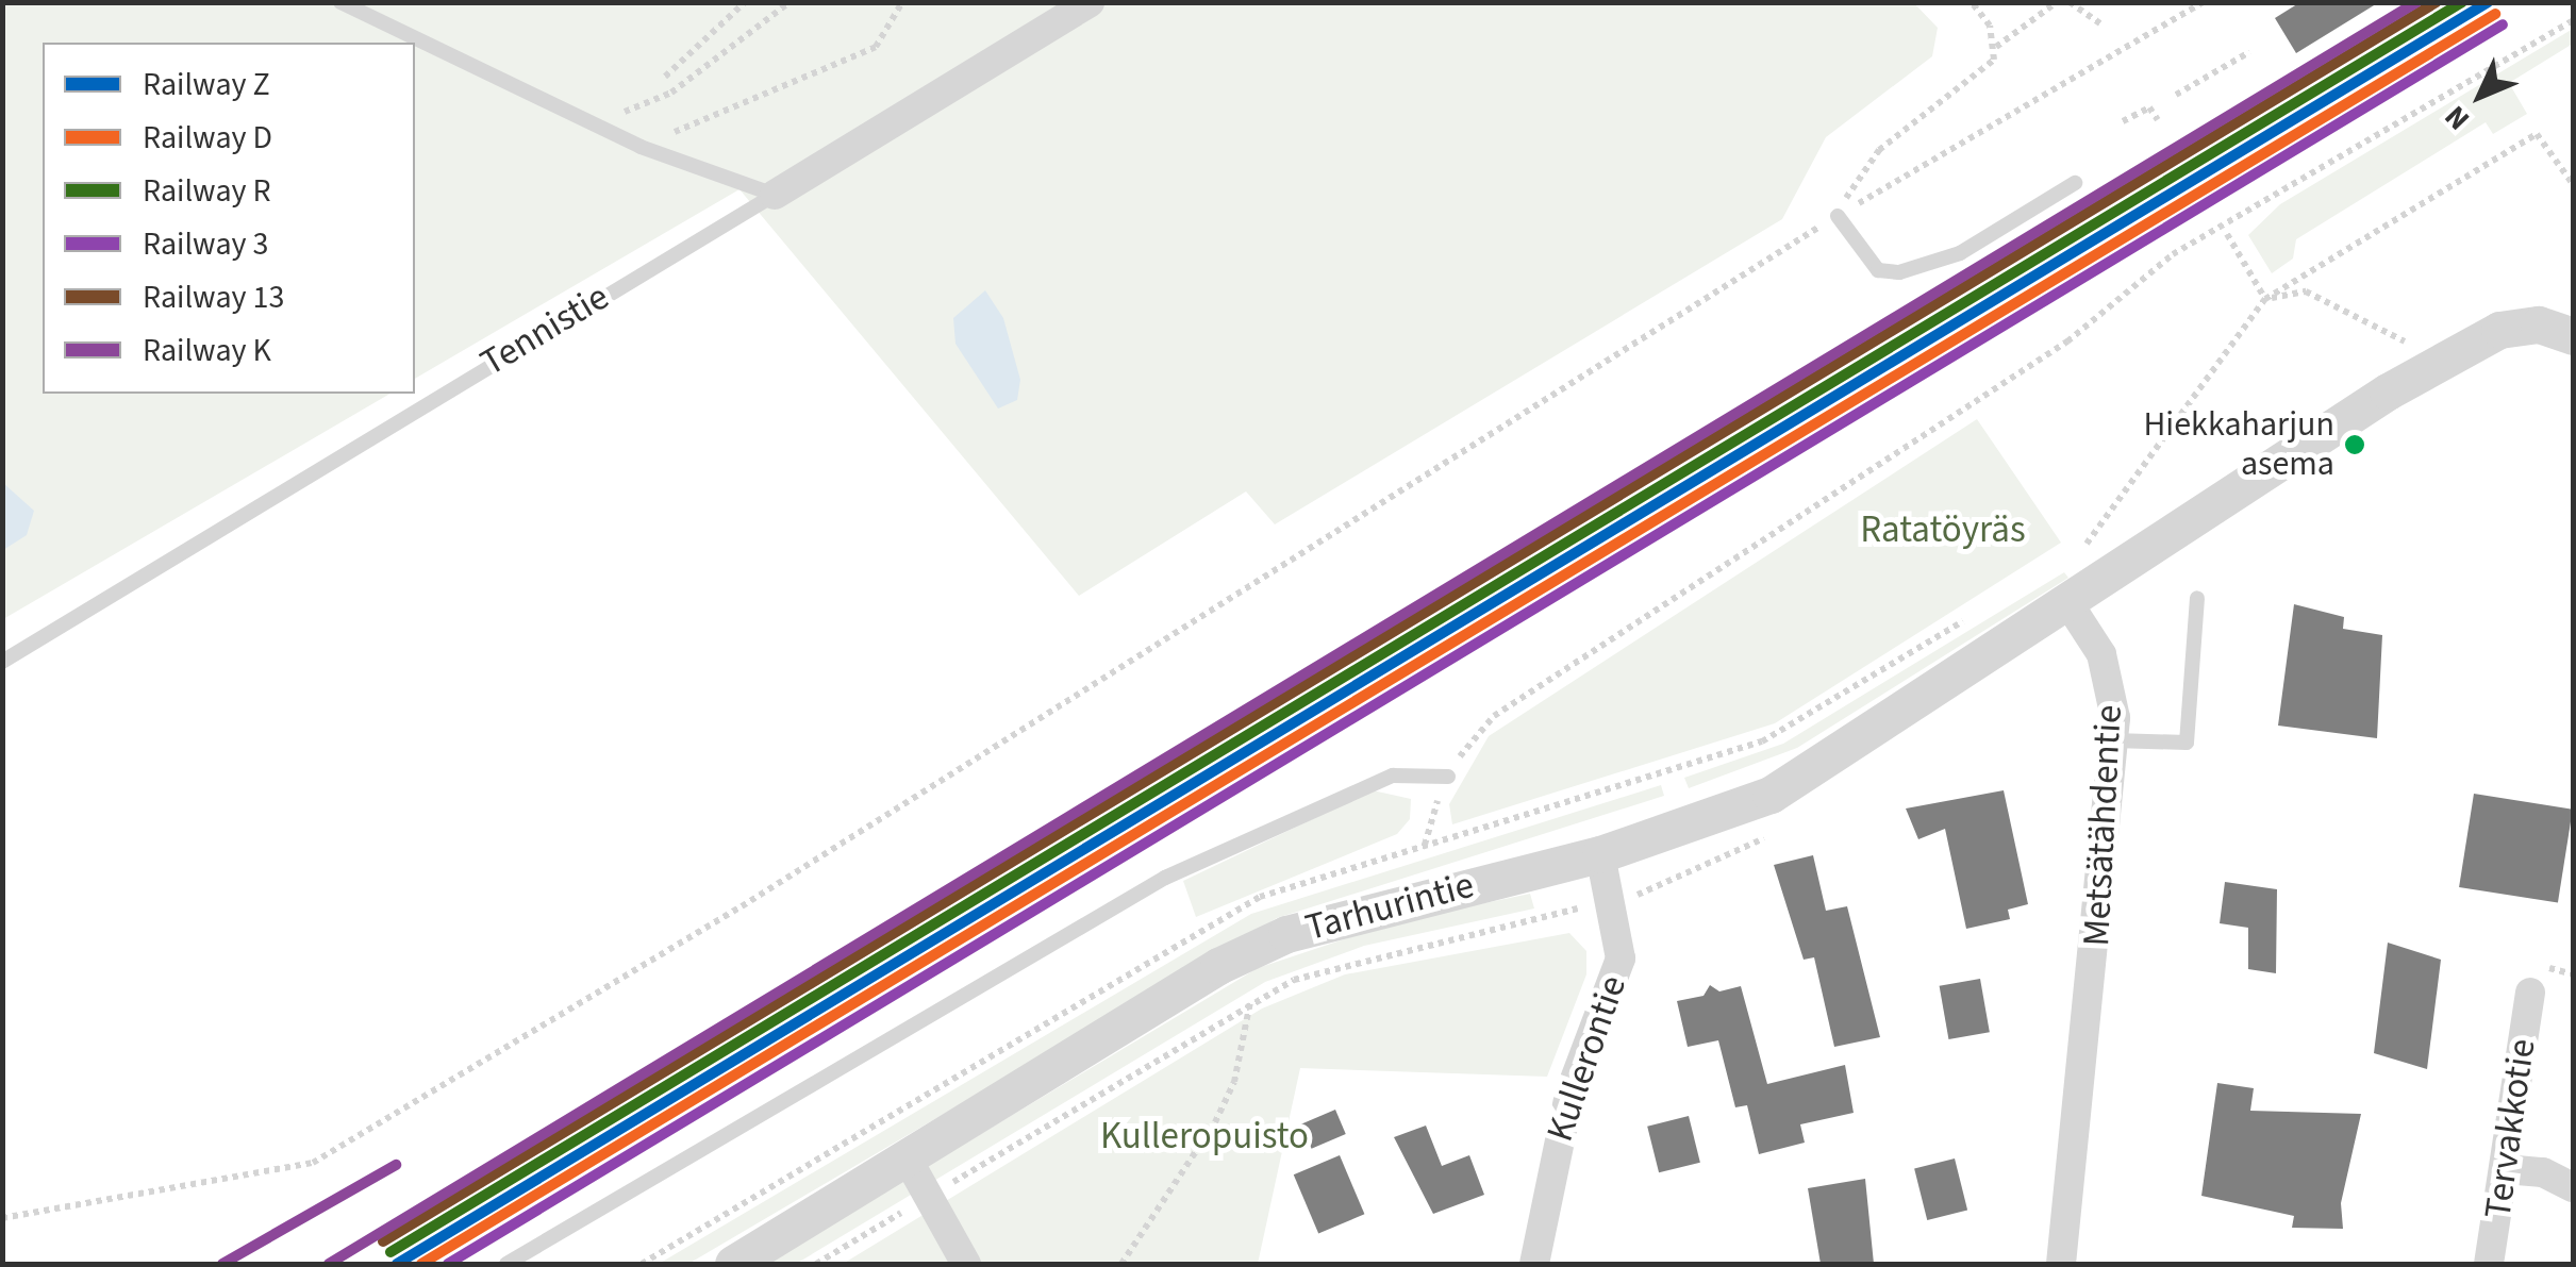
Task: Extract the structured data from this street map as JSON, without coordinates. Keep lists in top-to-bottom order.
{
  "streets": {
    "street": [
      "Tennistie",
      "Metsätähdentie",
      "Tarhurintie",
      "Kullerontie",
      "Tervakkotie"
    ]
  },
  "crossings": [
    ["Metsätähdentie", "Tarhurintie"],
    ["Tarhurintie", "Kullerontie"]
  ],
  "parks": ["Ratatöyräs", "Kulleropuisto"],
  "places": ["Hiekkaharjun asema"],
  "lines": [
    "rail line Z",
    "rail line R",
    "rail line 13",
    "rail line K",
    "rail line D",
    "rail line 3"
  ],
  "legend": [
    "Railway Z",
    "Railway D",
    "Railway R",
    "Railway 3",
    "Railway 13",
    "Railway K"
  ],
  "north": "bottom left"
}
